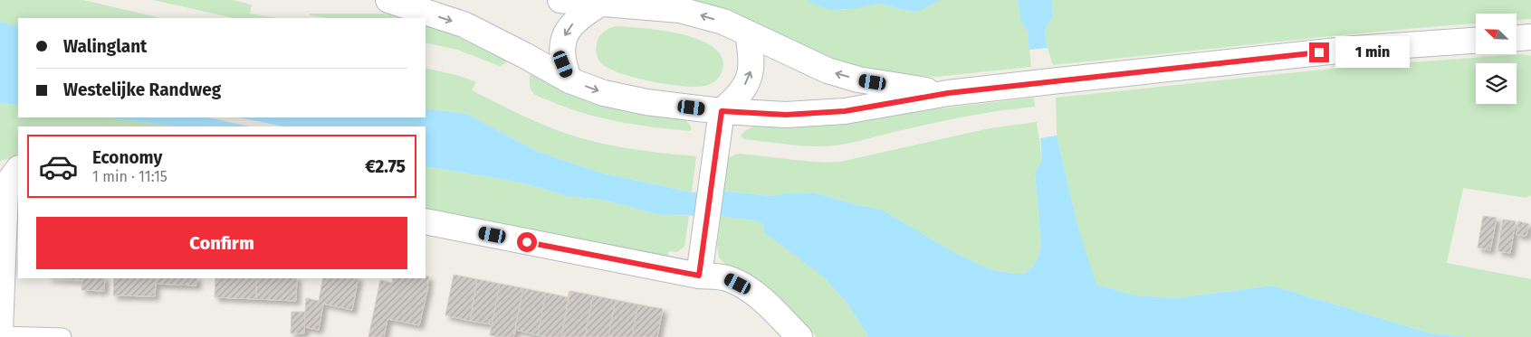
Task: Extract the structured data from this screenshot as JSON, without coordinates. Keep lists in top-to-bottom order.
{
  "north": "top left",
  "page": {
    "banner": ["Walinglant", "Westelijke Randweg"],
    "bubble": "1 min",
    "list": [
      {
        "name": "Economy",
        "note": "1 min · 11:15",
        "value": "€2.75"
      }
    ],
    "buttons": "Confirm"
  }
}
